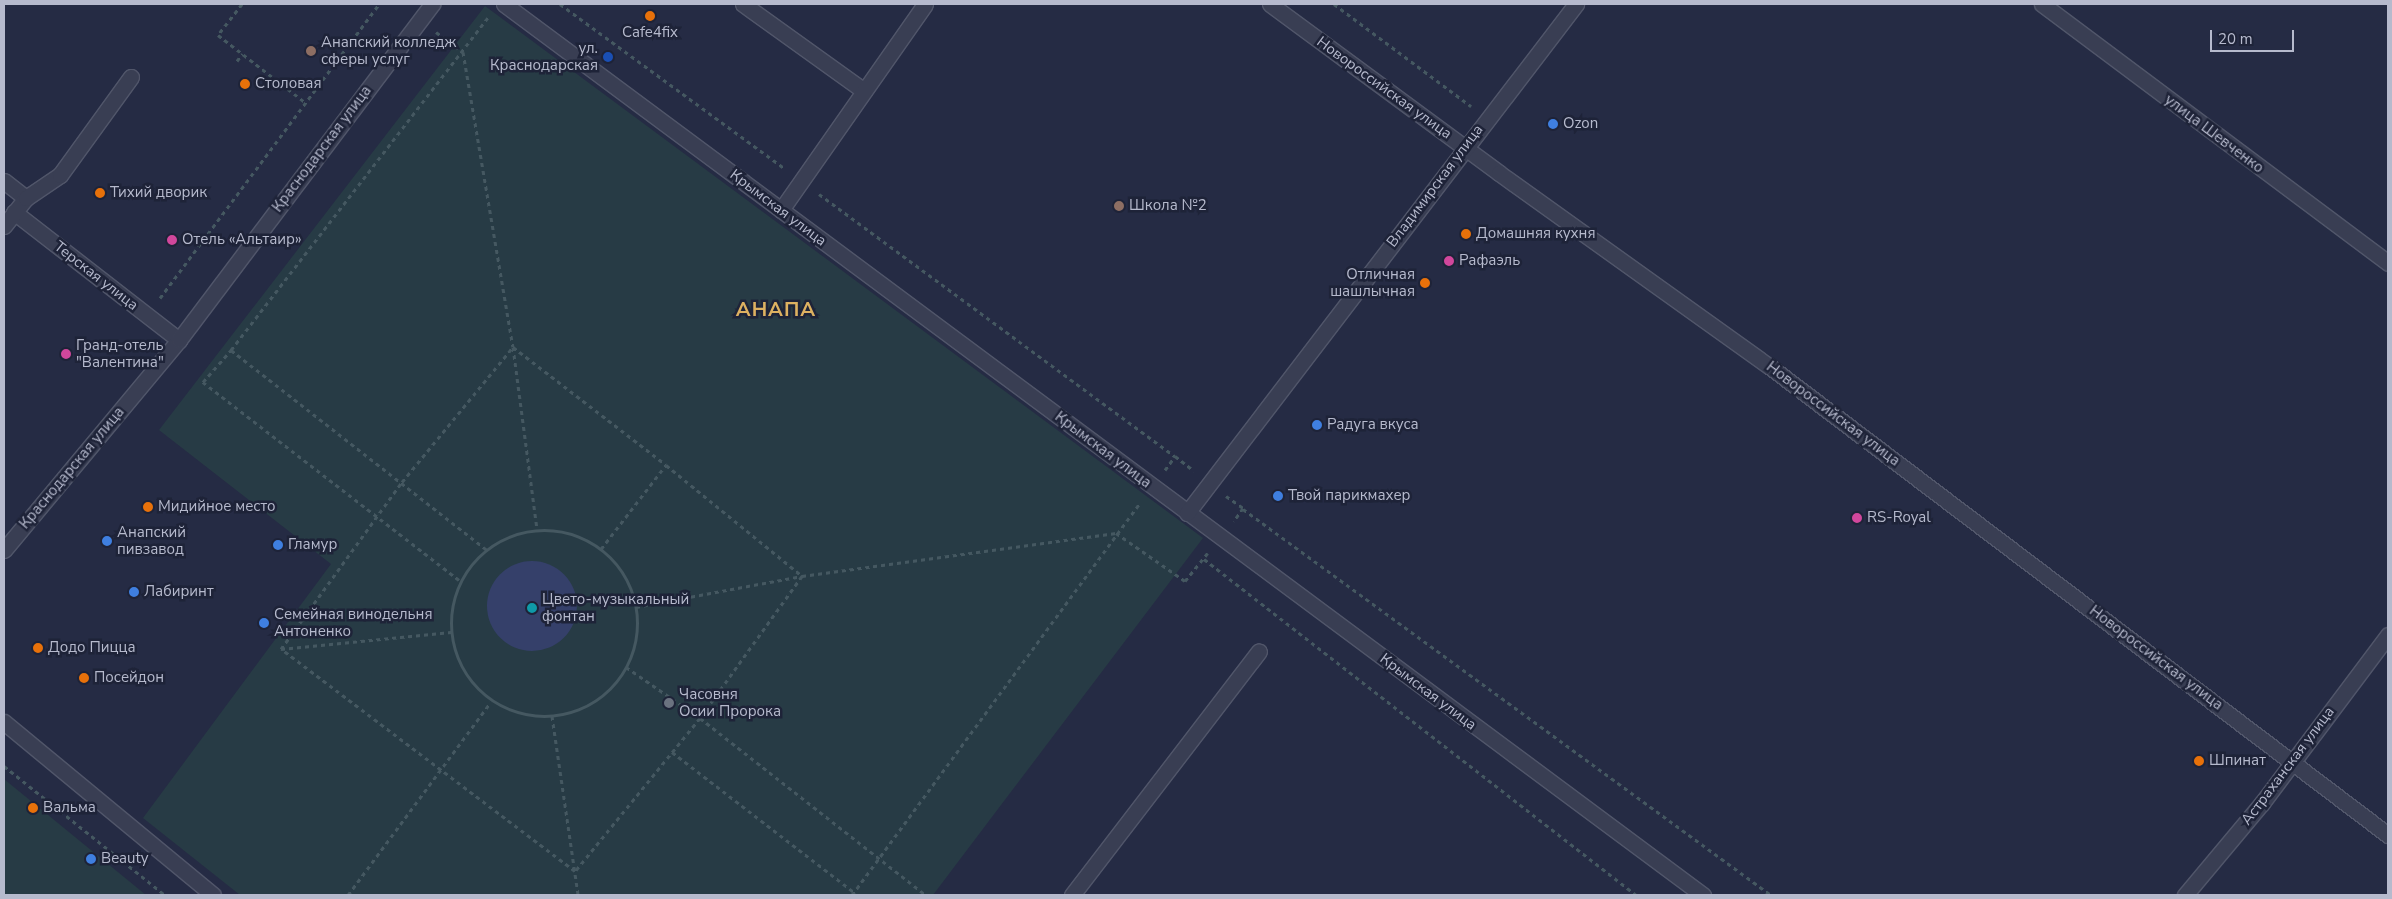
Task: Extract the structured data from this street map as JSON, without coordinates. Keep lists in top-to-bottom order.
{
  "streets": {
    "street": [
      "Новороссийская улица",
      "улица Шевченко",
      "Краснодарская улица",
      "Владимирская улица",
      "Крымская улица",
      "Терская улица",
      "Астраханская улица"
    ]
  },
  "crossings": [
    ["Новороссийская улица", "Владимирская улица"],
    ["Новороссийская улица", "Астраханская улица"],
    ["Краснодарская улица", "Терская улица"],
    ["Владимирская улица", "Крымская улица"]
  ],
  "districts": ["АНАПА"],
  "places": [
    "Cafe4fix",
    "Анапский колледж сферы услуг",
    "ул. Краснодарская",
    "Столовая",
    "Ozon",
    "Тихий дворик",
    "Школа №2",
    "Домашняя кухня",
    "Отель «Альтаир»",
    "Рафаэль",
    "Отличная шашлычная",
    "Гранд-отель \"Валентина\"",
    "Радуга вкуса",
    "Твой парикмахер",
    "Мидийное место",
    "RS-Royal",
    "Анапский пивзавод",
    "Гламур",
    "Лабиринт",
    "Цвето-музыкальный фонтан",
    "Семейная винодельня Антоненко",
    "Додо Пицца",
    "Посейдон",
    "Часовня Осии Пророка",
    "Шпинат",
    "Вальма",
    "Beauty"
  ],
  "scale_bar": "20 m"
}
